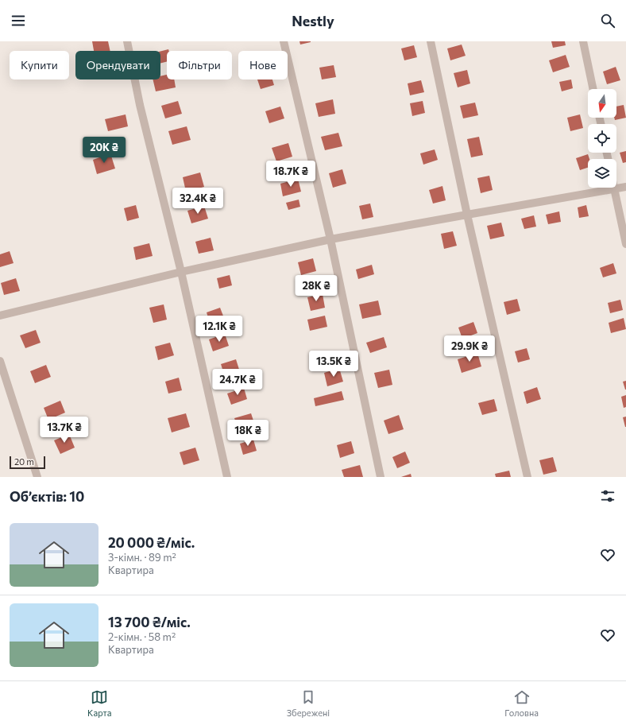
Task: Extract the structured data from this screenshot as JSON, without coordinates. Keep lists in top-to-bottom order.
{
  "scale_bar": "20 m",
  "north": "bottom",
  "page": {
    "header": "Nestly",
    "chip": [
      "Купити",
      "Орендувати",
      "Фільтри",
      "Нове"
    ],
    "price": [
      "20K ₴",
      "18.7K ₴",
      "32.4K ₴",
      "28K ₴",
      "12.1K ₴",
      "29.9K ₴",
      "13.5K ₴",
      "24.7K ₴",
      "13.7K ₴",
      "18K ₴"
    ],
    "scale": "20 m",
    "heading": "Об’єктів: 10",
    "list": [
      {
        "name": "20 000 ₴/міс.",
        "note": "3-кімн. · 89 m² · Квартира"
      },
      {
        "name": "13 700 ₴/міс.",
        "note": "2-кімн. · 58 m² · Квартира"
      }
    ],
    "tabs": ["Карта", "Збережені", "Головна"]
  }
}
